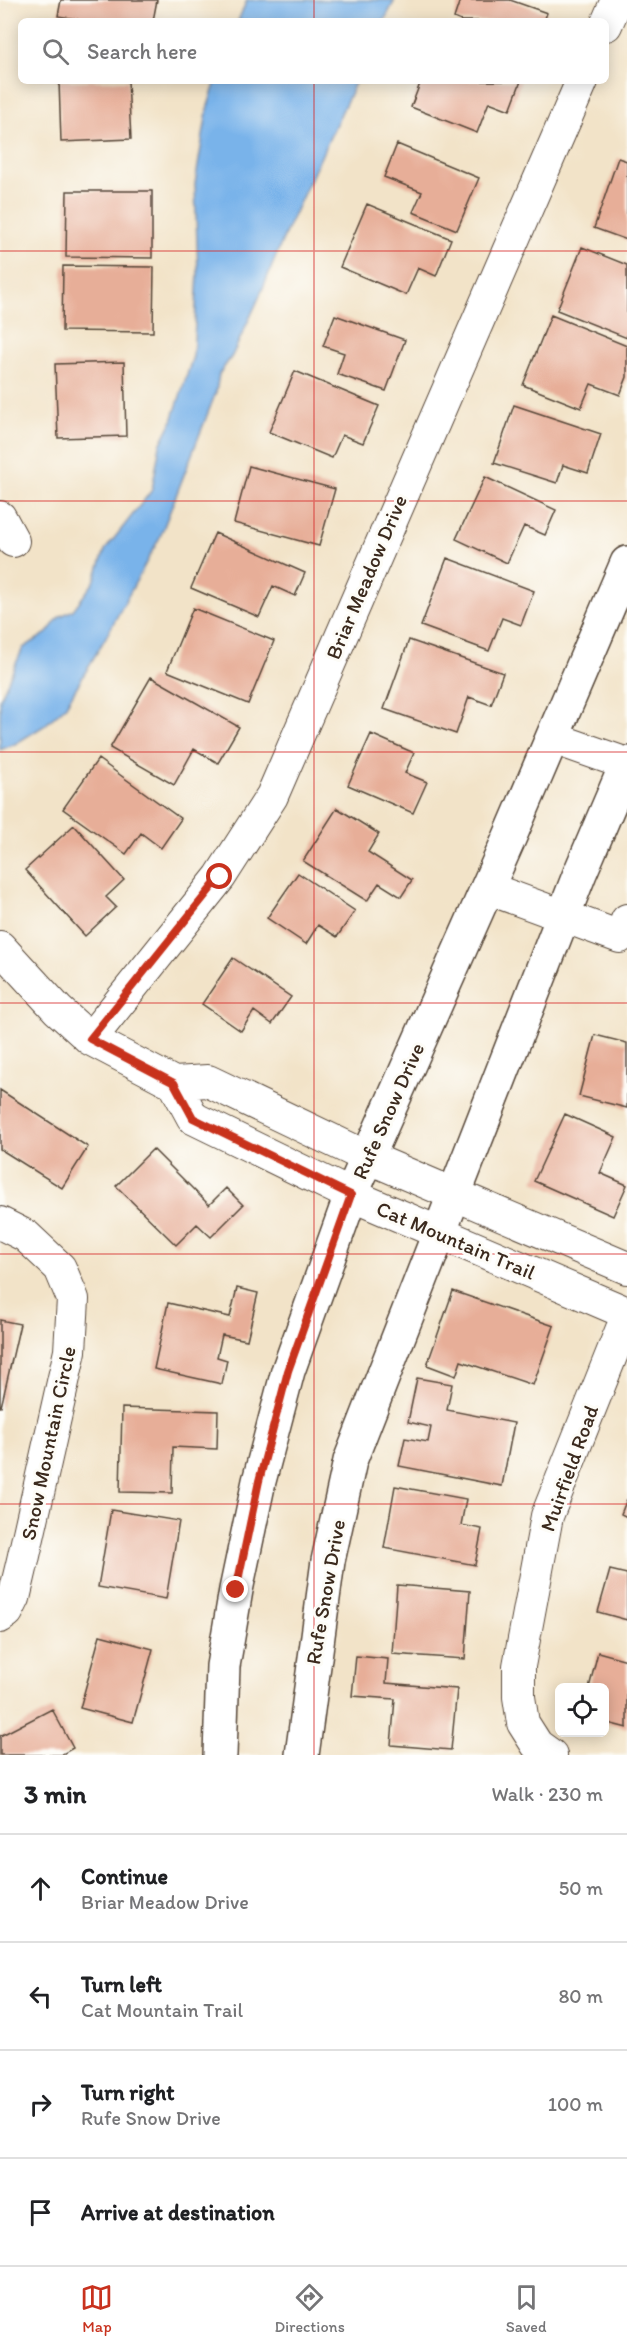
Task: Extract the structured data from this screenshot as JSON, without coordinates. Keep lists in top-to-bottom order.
{
  "streets": {
    "main road": ["Rufe Snow Drive"],
    "street": [
      "Briar Meadow Drive",
      "Cat Mountain Trail",
      "Snow Mountain Circle",
      "Muirfield Road"
    ]
  },
  "crossings": [
    ["Rufe Snow Drive", "Cat Mountain Trail"],
    ["Cat Mountain Trail", "Muirfield Road"]
  ],
  "page": {
    "search": "Search here",
    "heading": ["3 min", "Walk · 230 m"],
    "list": [
      ["Continue", "Briar Meadow Drive", "50 m"],
      ["Turn left", "Cat Mountain Trail", "80 m"],
      ["Turn right", "Rufe Snow Drive", "100 m"],
      "Arrive at destination"
    ],
    "nav": ["Map", "Directions", "Saved"]
  }
}
